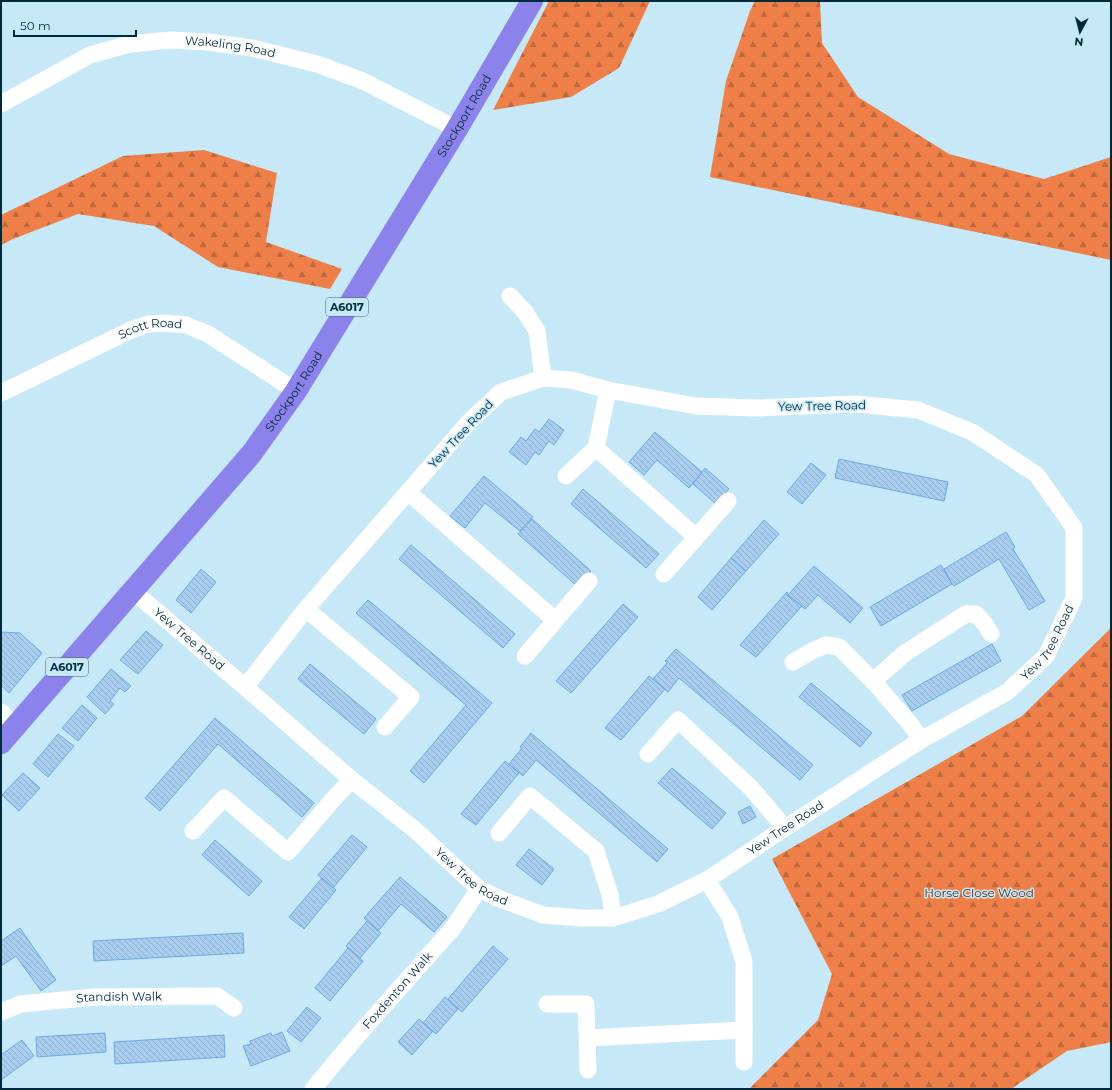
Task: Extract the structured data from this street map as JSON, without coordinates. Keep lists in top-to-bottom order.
{
  "streets": {
    "highway": ["Stockport Road", "A6017"],
    "street": [
      "Wakeling Road",
      "Scott Road",
      "Yew Tree Road",
      "Foxdenton Walk",
      "Standish Walk"
    ]
  },
  "crossings": [
    ["Wakeling Road", "Stockport Road"],
    ["Stockport Road", "Scott Road"],
    ["Stockport Road", "Yew Tree Road"],
    ["Yew Tree Road", "Foxdenton Walk"]
  ],
  "parks": ["Horse Close Wood"],
  "scale_bar": "50 m",
  "north": "bottom"
}
